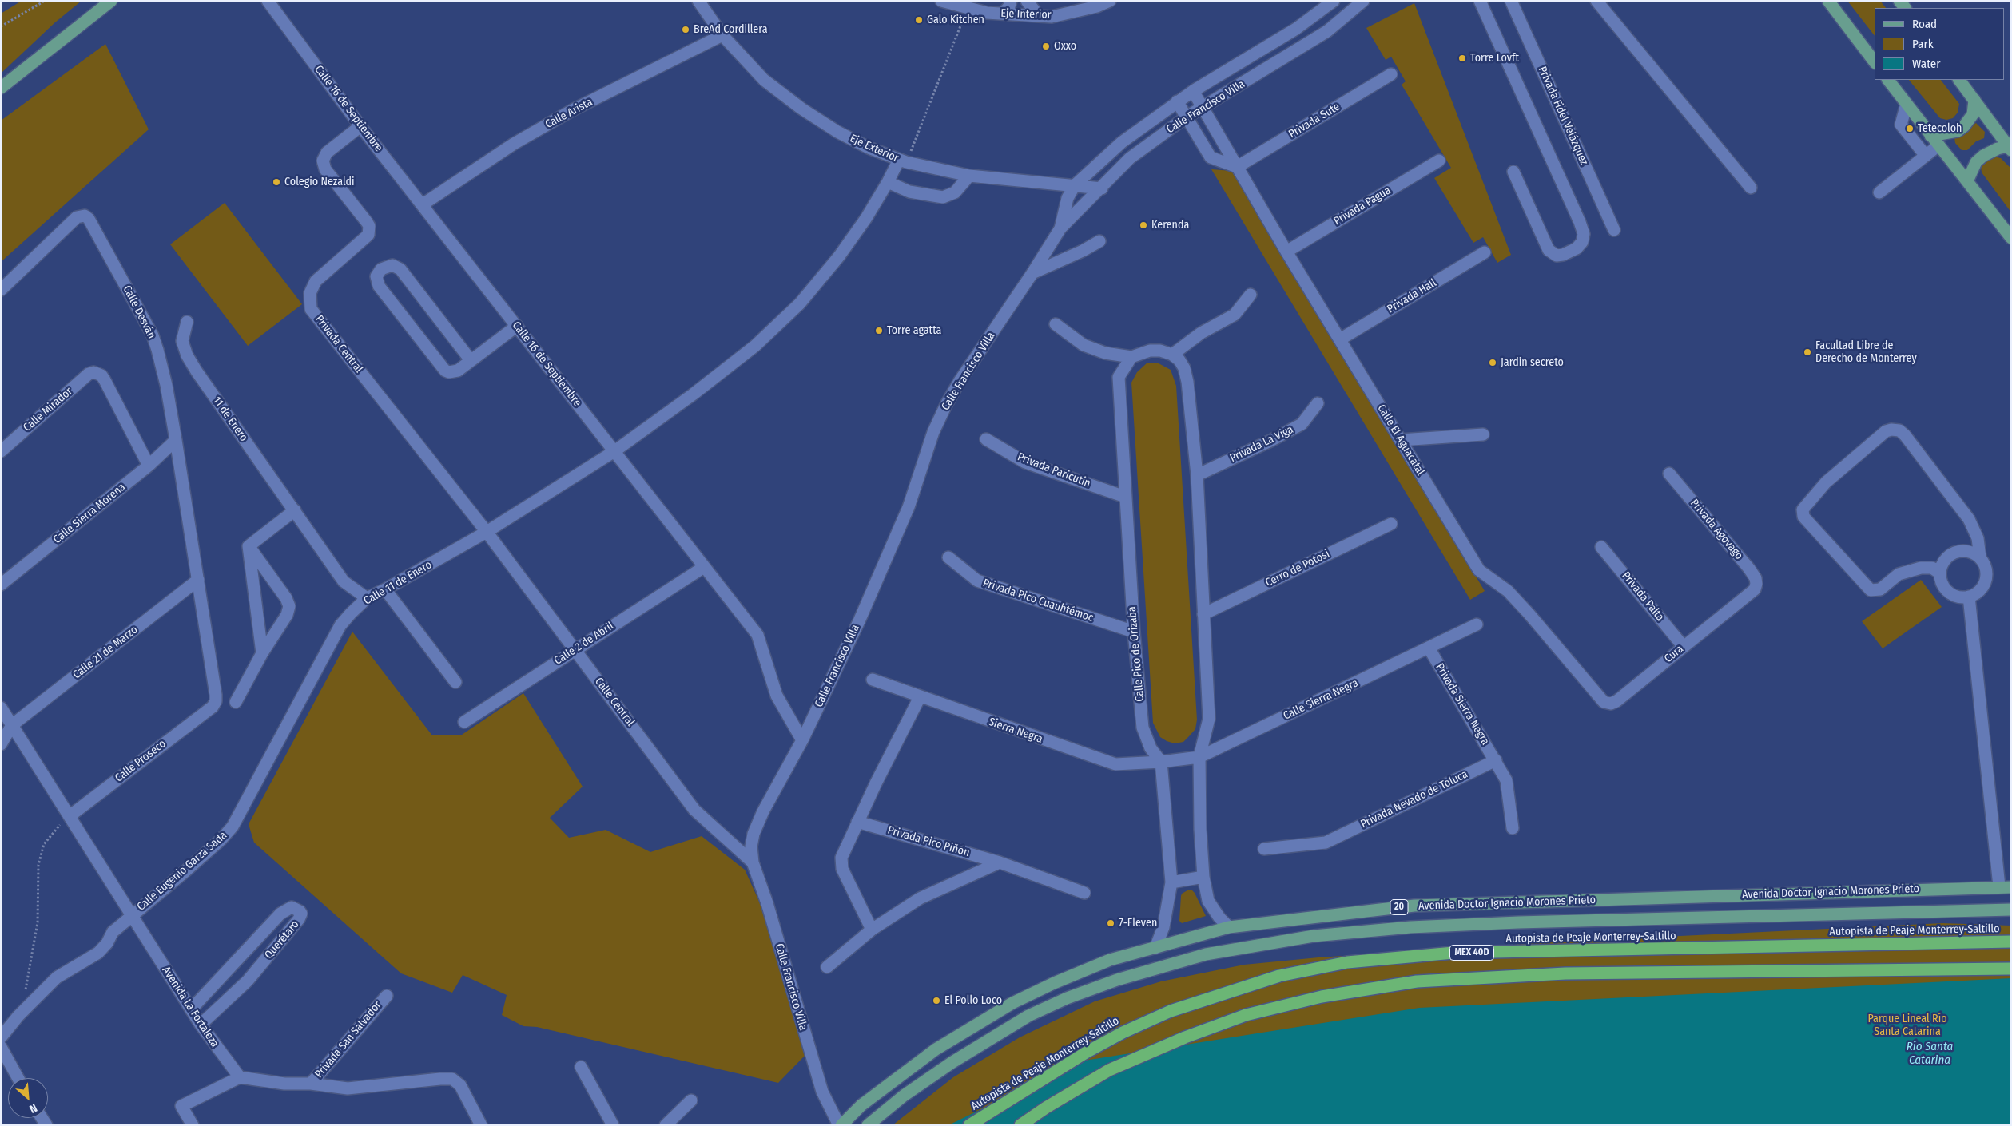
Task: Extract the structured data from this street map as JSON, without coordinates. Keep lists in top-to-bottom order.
{
  "streets": {
    "highway": ["Autopista de Peaje Monterrey-Saltillo", "MEX 40D"],
    "main road": ["Avenida Doctor Ignacio Morones Prieto", "20"],
    "street": [
      "Eje Interior",
      "Calle Francisco Villa",
      "Calle 16 de Septiembre",
      "Calle Arista",
      "Privada Fidel Velázquez",
      "Privada Sute",
      "Eje Exterior",
      "Privada Pagua",
      "Privada Hall",
      "Calle Desván",
      "Privada Central",
      "Calle Mirador",
      "11 de Enero",
      "Calle El Aguacatal",
      "Privada La Viga",
      "Privada Paricutín",
      "Calle Sierra Morena",
      "Privada Agovago",
      "Cerro de Potosi",
      "Calle 11 de Enero",
      "Privada Palta",
      "Privada Pico Cuauhtémoc",
      "Calle 2 de Abril",
      "Calle 21 de Marzo",
      "Calle Pico de Orizaba",
      "Cura",
      "Calle Sierra Negra",
      "Calle Central",
      "Privada Sierra Negra",
      "Sierra Negra",
      "Calle Proseco",
      "Privada Nevado de Toluca",
      "Privada Pico Piñón",
      "Calle Eugenio Garza Sada",
      "Querétaro",
      "Avenida La Fortaleza",
      "Privada San Salvador"
    ]
  },
  "crossings": [
    ["Calle Francisco Villa", "Calle 16 de Septiembre"],
    ["Calle Francisco Villa", "Eje Exterior"],
    ["Calle Francisco Villa", "Calle El Aguacatal"],
    ["Calle Francisco Villa", "Calle Central"],
    ["Calle Francisco Villa", "Avenida Doctor Ignacio Morones Prieto"],
    ["Calle 16 de Septiembre", "Calle Arista"],
    ["Calle 16 de Septiembre", "Privada Central"],
    ["Calle 16 de Septiembre", "Calle 11 de Enero"],
    ["Calle 16 de Septiembre", "Calle 2 de Abril"],
    ["Calle Arista", "Eje Exterior"],
    ["Privada Sute", "Calle El Aguacatal"],
    ["Eje Exterior", "Calle 11 de Enero"],
    ["Privada Pagua", "Calle El Aguacatal"],
    ["Privada Hall", "Calle El Aguacatal"],
    ["Calle Desván", "Calle Sierra Morena"],
    ["Calle Desván", "Calle 21 de Marzo"],
    ["Calle Desván", "Calle Proseco"],
    ["Privada Central", "Calle 11 de Enero"],
    ["Privada Central", "Calle Central"],
    ["Calle Mirador", "Calle Sierra Morena"],
    ["11 de Enero", "Calle 11 de Enero"],
    ["Calle El Aguacatal", "Cura"],
    ["Privada Paricutín", "Calle Pico de Orizaba"],
    ["Privada Agovago", "Cura"],
    ["Calle 11 de Enero", "Calle Central"],
    ["Calle 11 de Enero", "Calle Eugenio Garza Sada"],
    ["Privada Palta", "Cura"],
    ["Privada Pico Cuauhtémoc", "Calle Pico de Orizaba"],
    ["Calle 2 de Abril", "Calle Central"],
    ["Calle 21 de Marzo", "Avenida La Fortaleza"],
    ["Calle Pico de Orizaba", "Calle Sierra Negra"],
    ["Calle Pico de Orizaba", "Sierra Negra"],
    ["Calle Sierra Negra", "Privada Sierra Negra"],
    ["Calle Sierra Negra", "Sierra Negra"],
    ["Privada Sierra Negra", "Privada Nevado de Toluca"],
    ["Calle Proseco", "Avenida La Fortaleza"],
    ["Calle Eugenio Garza Sada", "Avenida La Fortaleza"],
    ["Querétaro", "Avenida La Fortaleza"]
  ],
  "water": ["Río Santa Catarina"],
  "parks": ["Parque Lineal Río Santa Catarina"],
  "places": [
    "Galo Kitchen",
    "BreAd Cordillera",
    "Oxxo",
    "Torre Lovft",
    "Tetecoloh",
    "Colegio Nezaldi",
    "Kerenda",
    "Torre agatta",
    "Facultad Libre de Derecho de Monterrey",
    "Jardin secreto",
    "7-Eleven",
    "El Pollo Loco"
  ],
  "legend": ["Road", "Park", "Water"],
  "north": "bottom right"
}
